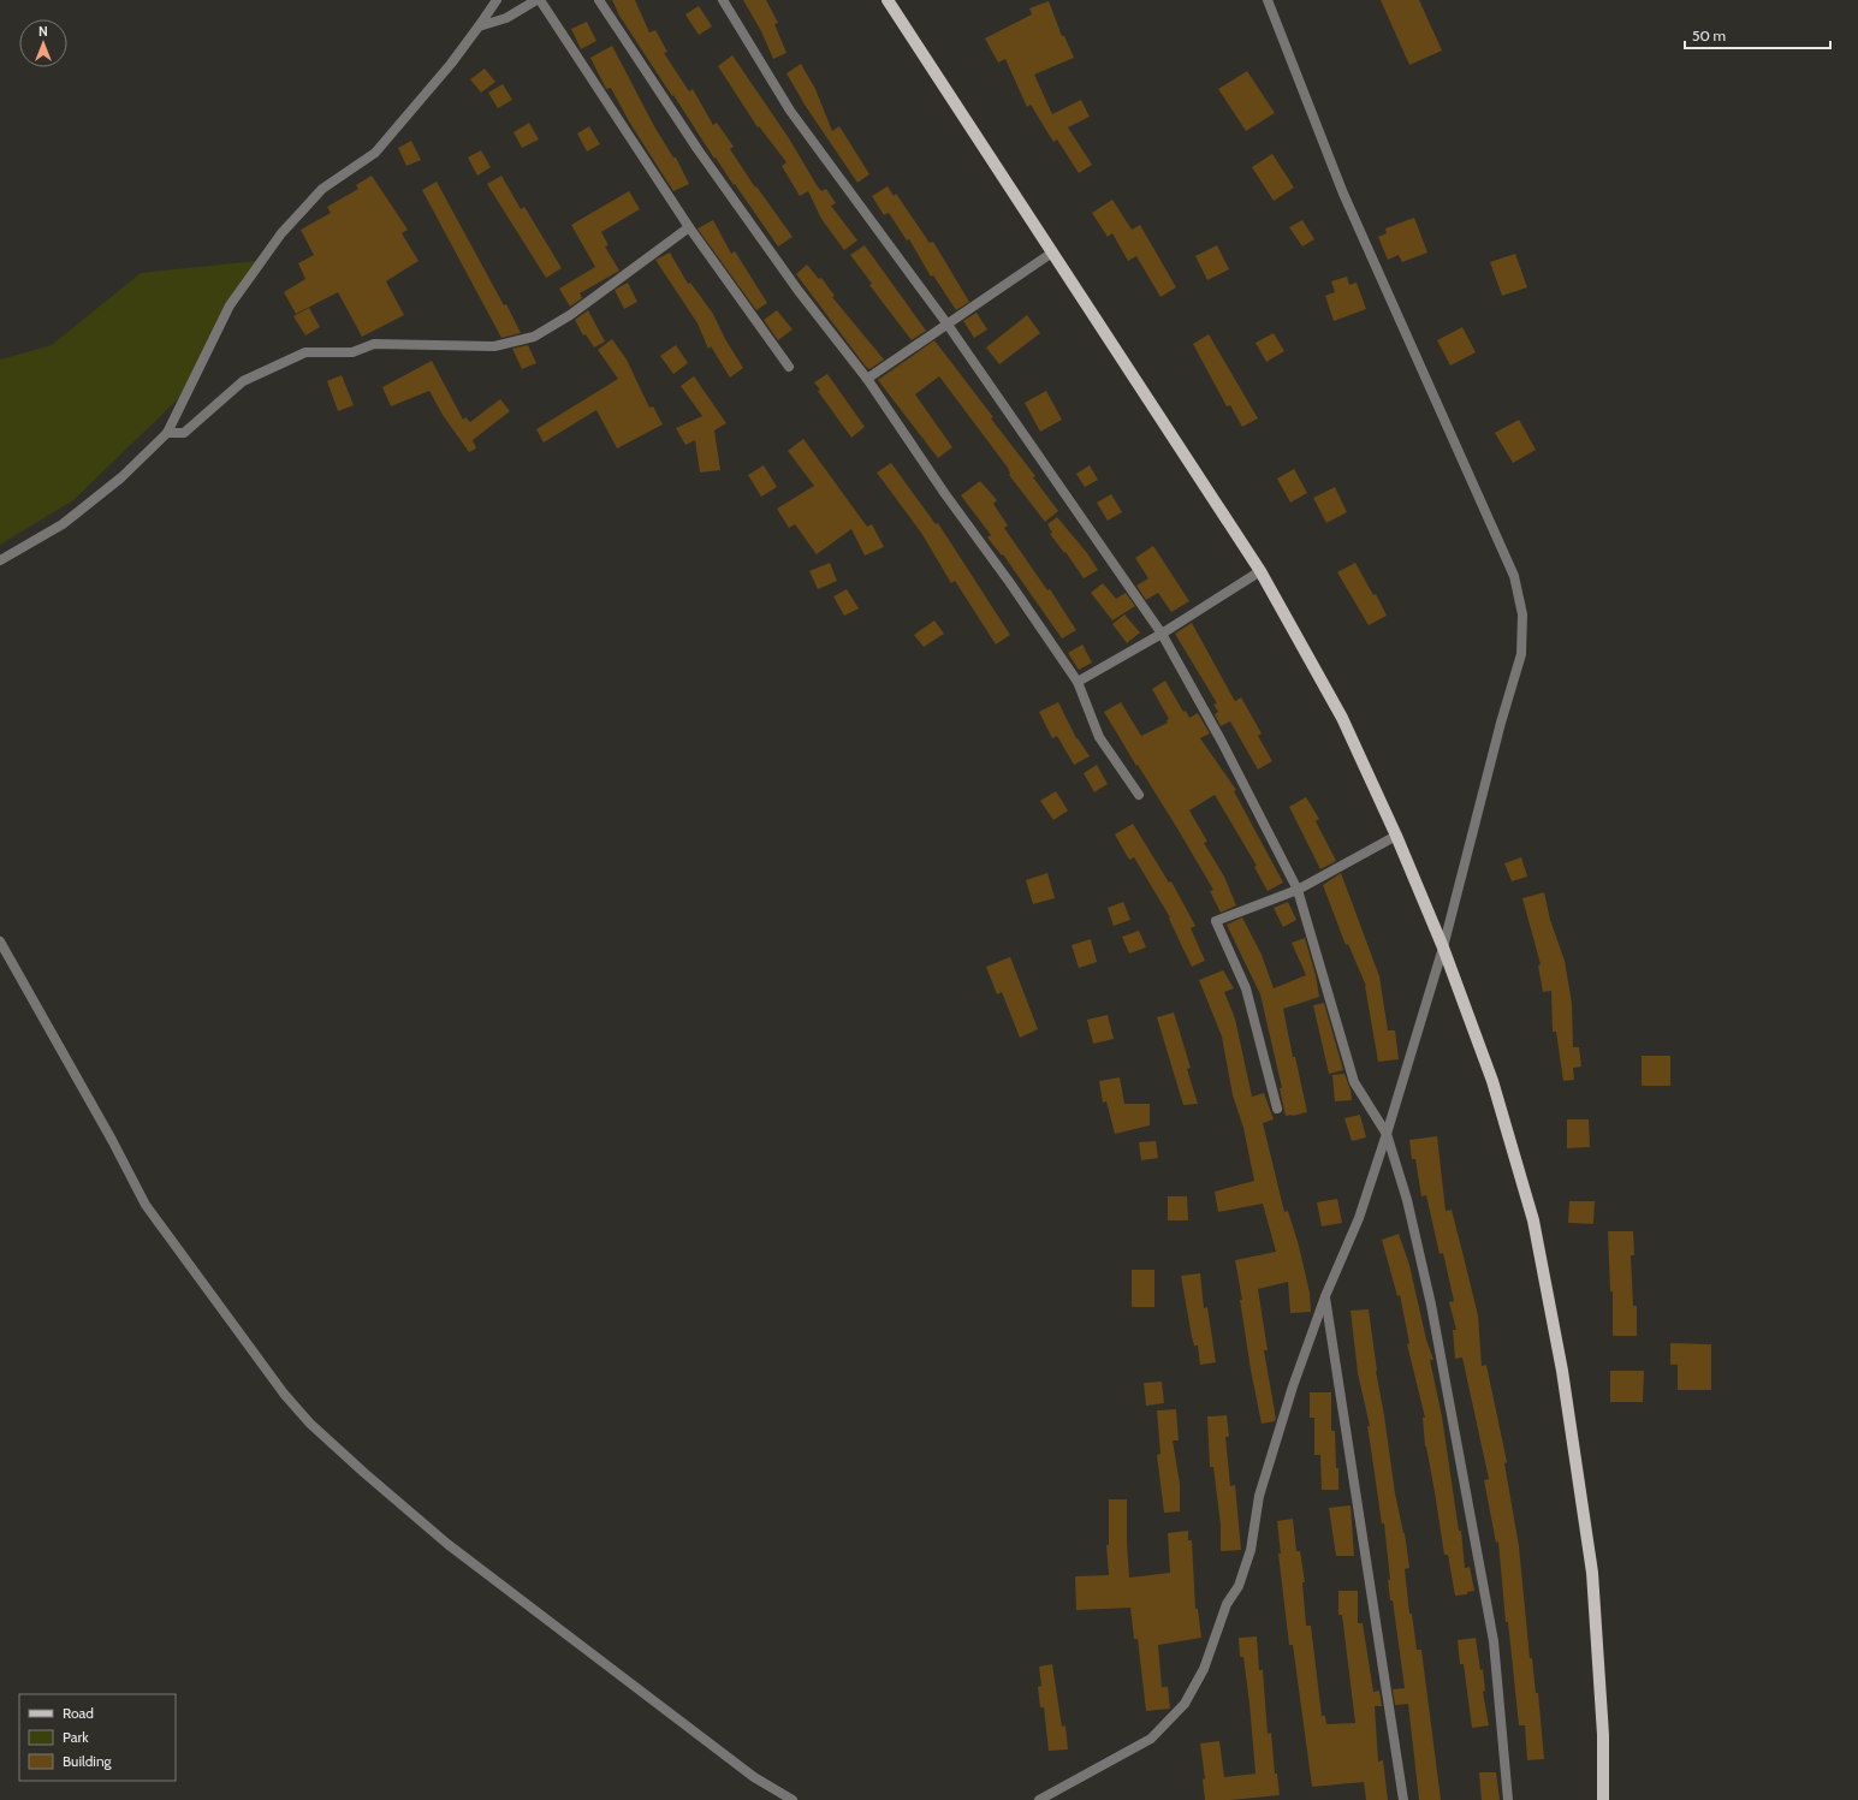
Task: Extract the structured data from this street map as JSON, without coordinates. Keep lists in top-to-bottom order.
{
  "legend": ["Road", "Park", "Building"],
  "scale_bar": "50 m",
  "north": "top"
}
